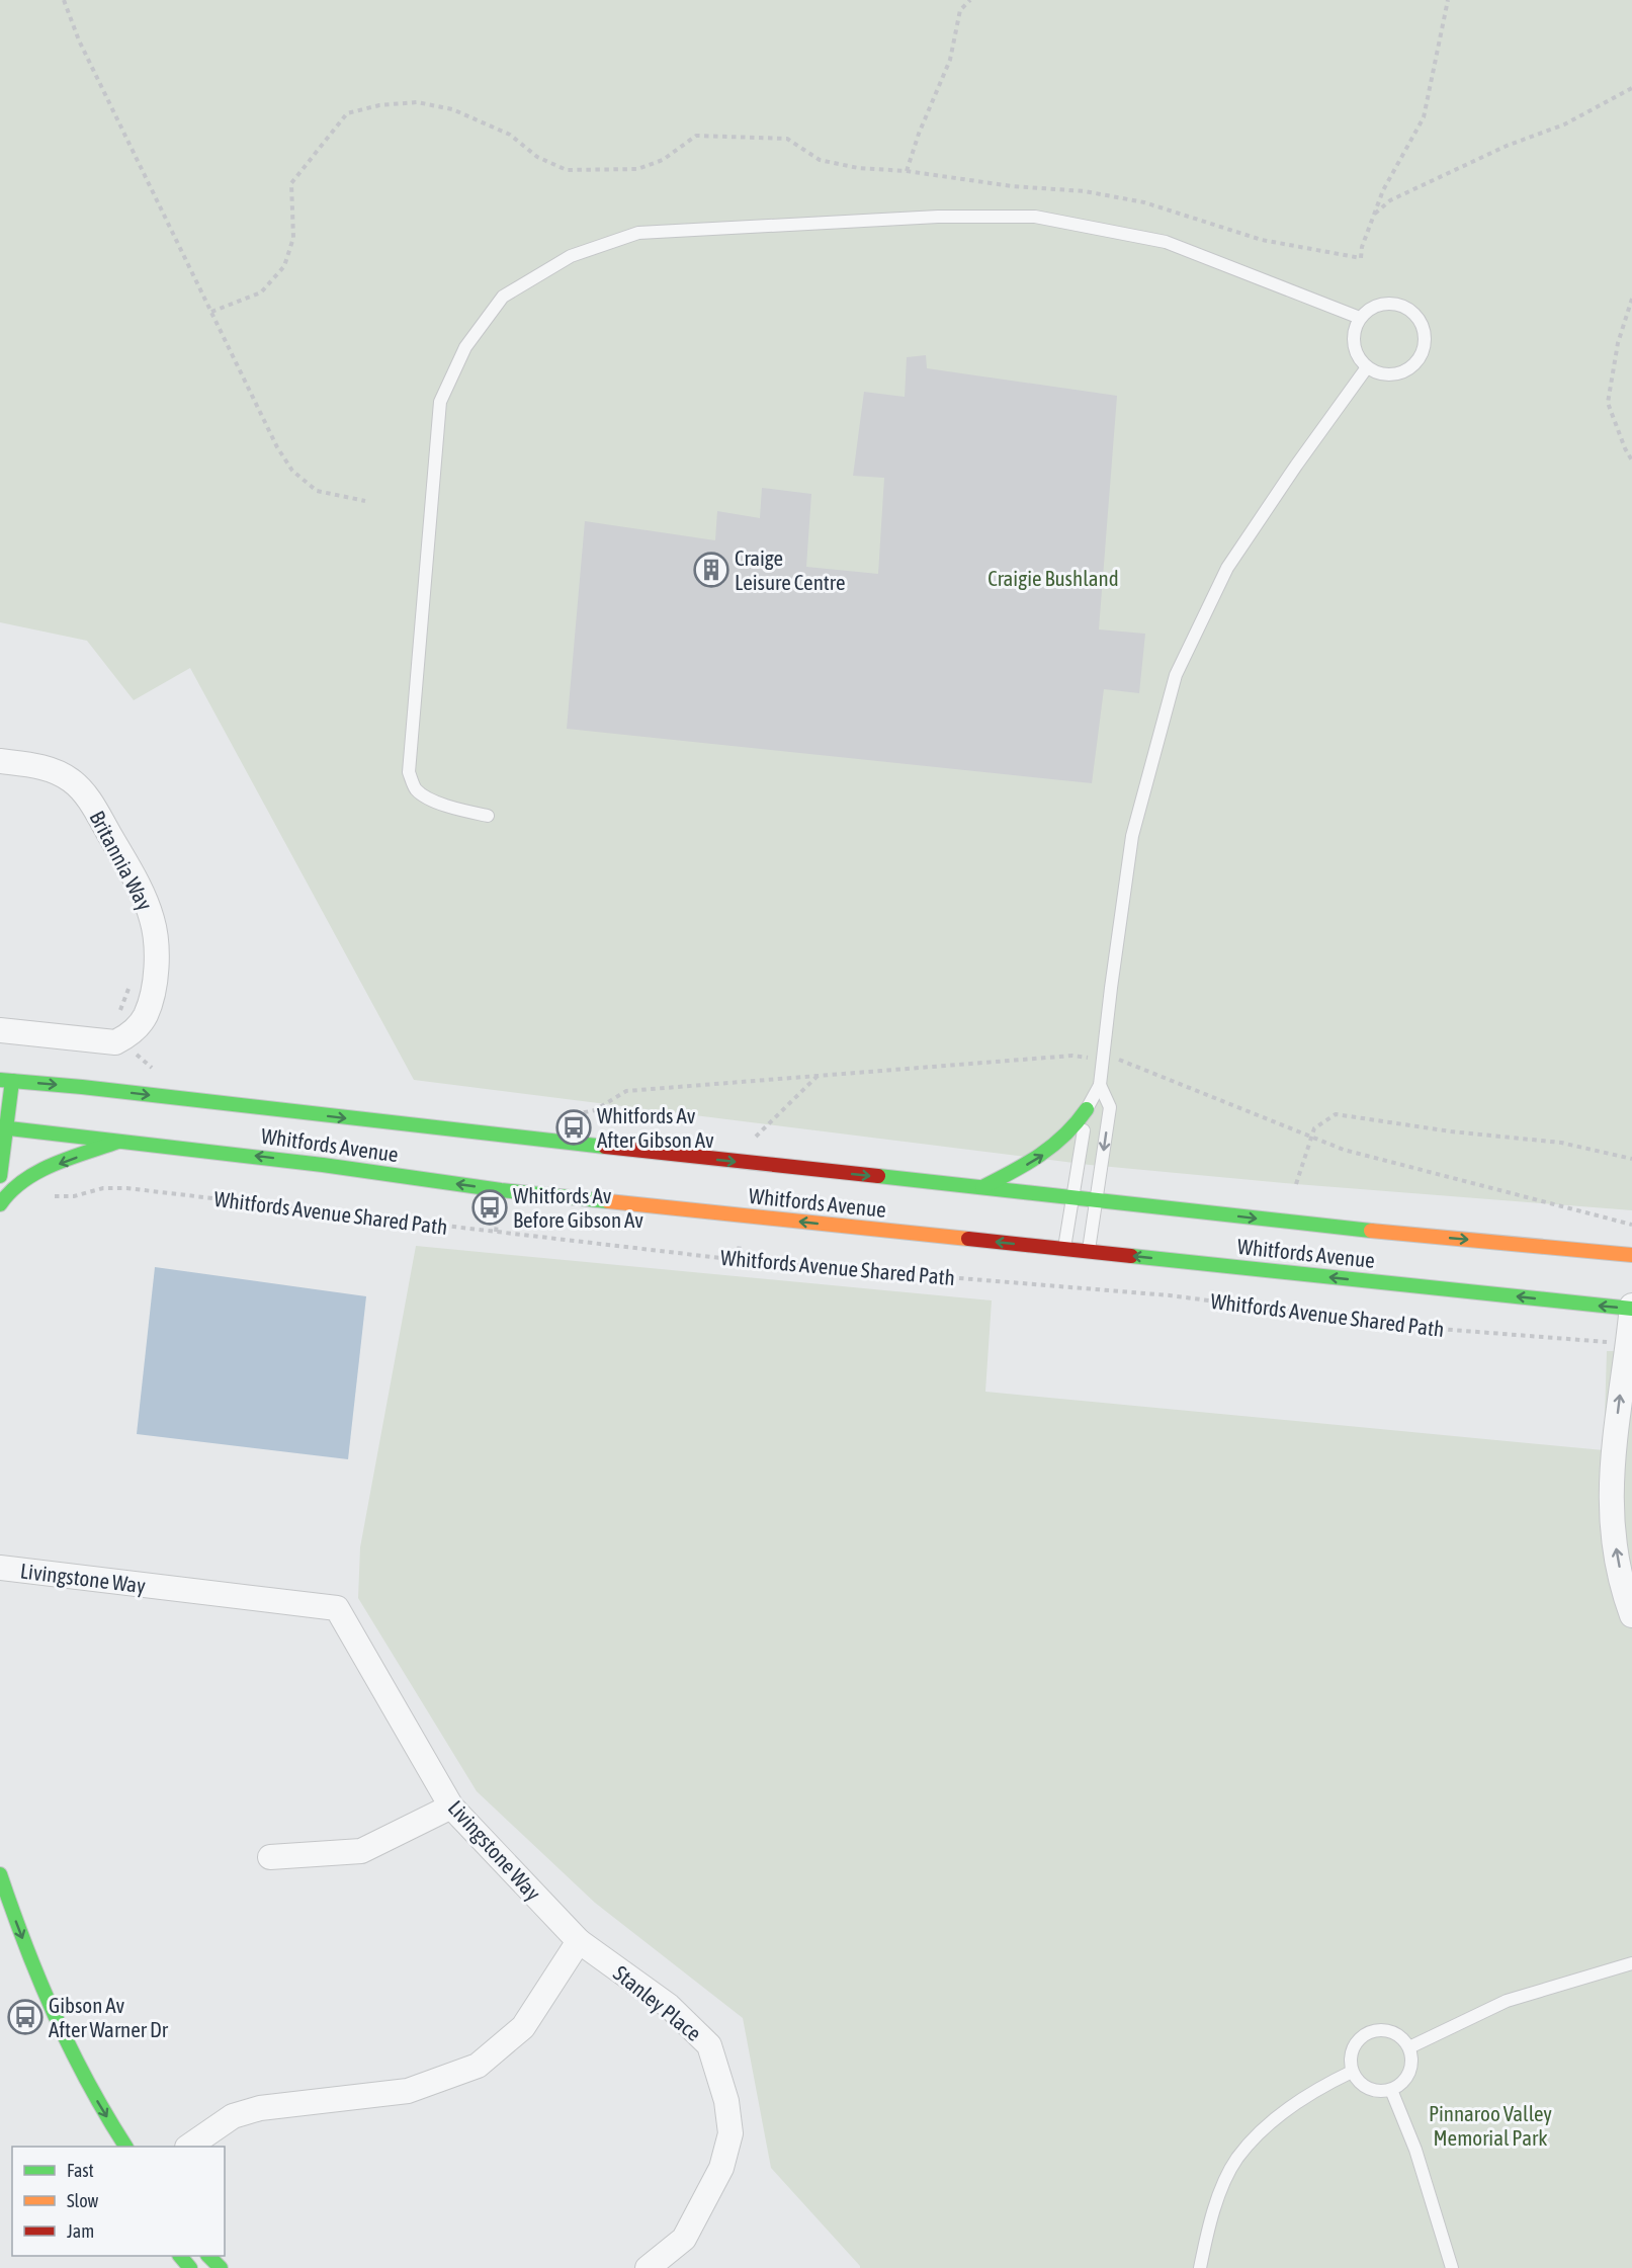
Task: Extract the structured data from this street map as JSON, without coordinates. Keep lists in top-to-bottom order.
{
  "streets": {
    "main road": ["Whitfords Avenue"],
    "street": ["Britannia Way", "Livingstone Way", "Stanley Place"],
    "path": ["Whitfords Avenue Shared Path"]
  },
  "crossings": [
    ["Livingstone Way", "Stanley Place"]
  ],
  "parks": ["Craigie Bushland", "Pinnaroo Valley Memorial Park"],
  "places": {
    "building": ["Craige Leisure Centre"],
    "bus stop": ["Whitfords Av After Gibson Av", "Whitfords Av Before Gibson Av", "Gibson Av After Warner Dr"]
  },
  "legend": ["Fast", "Slow", "Jam"]
}
